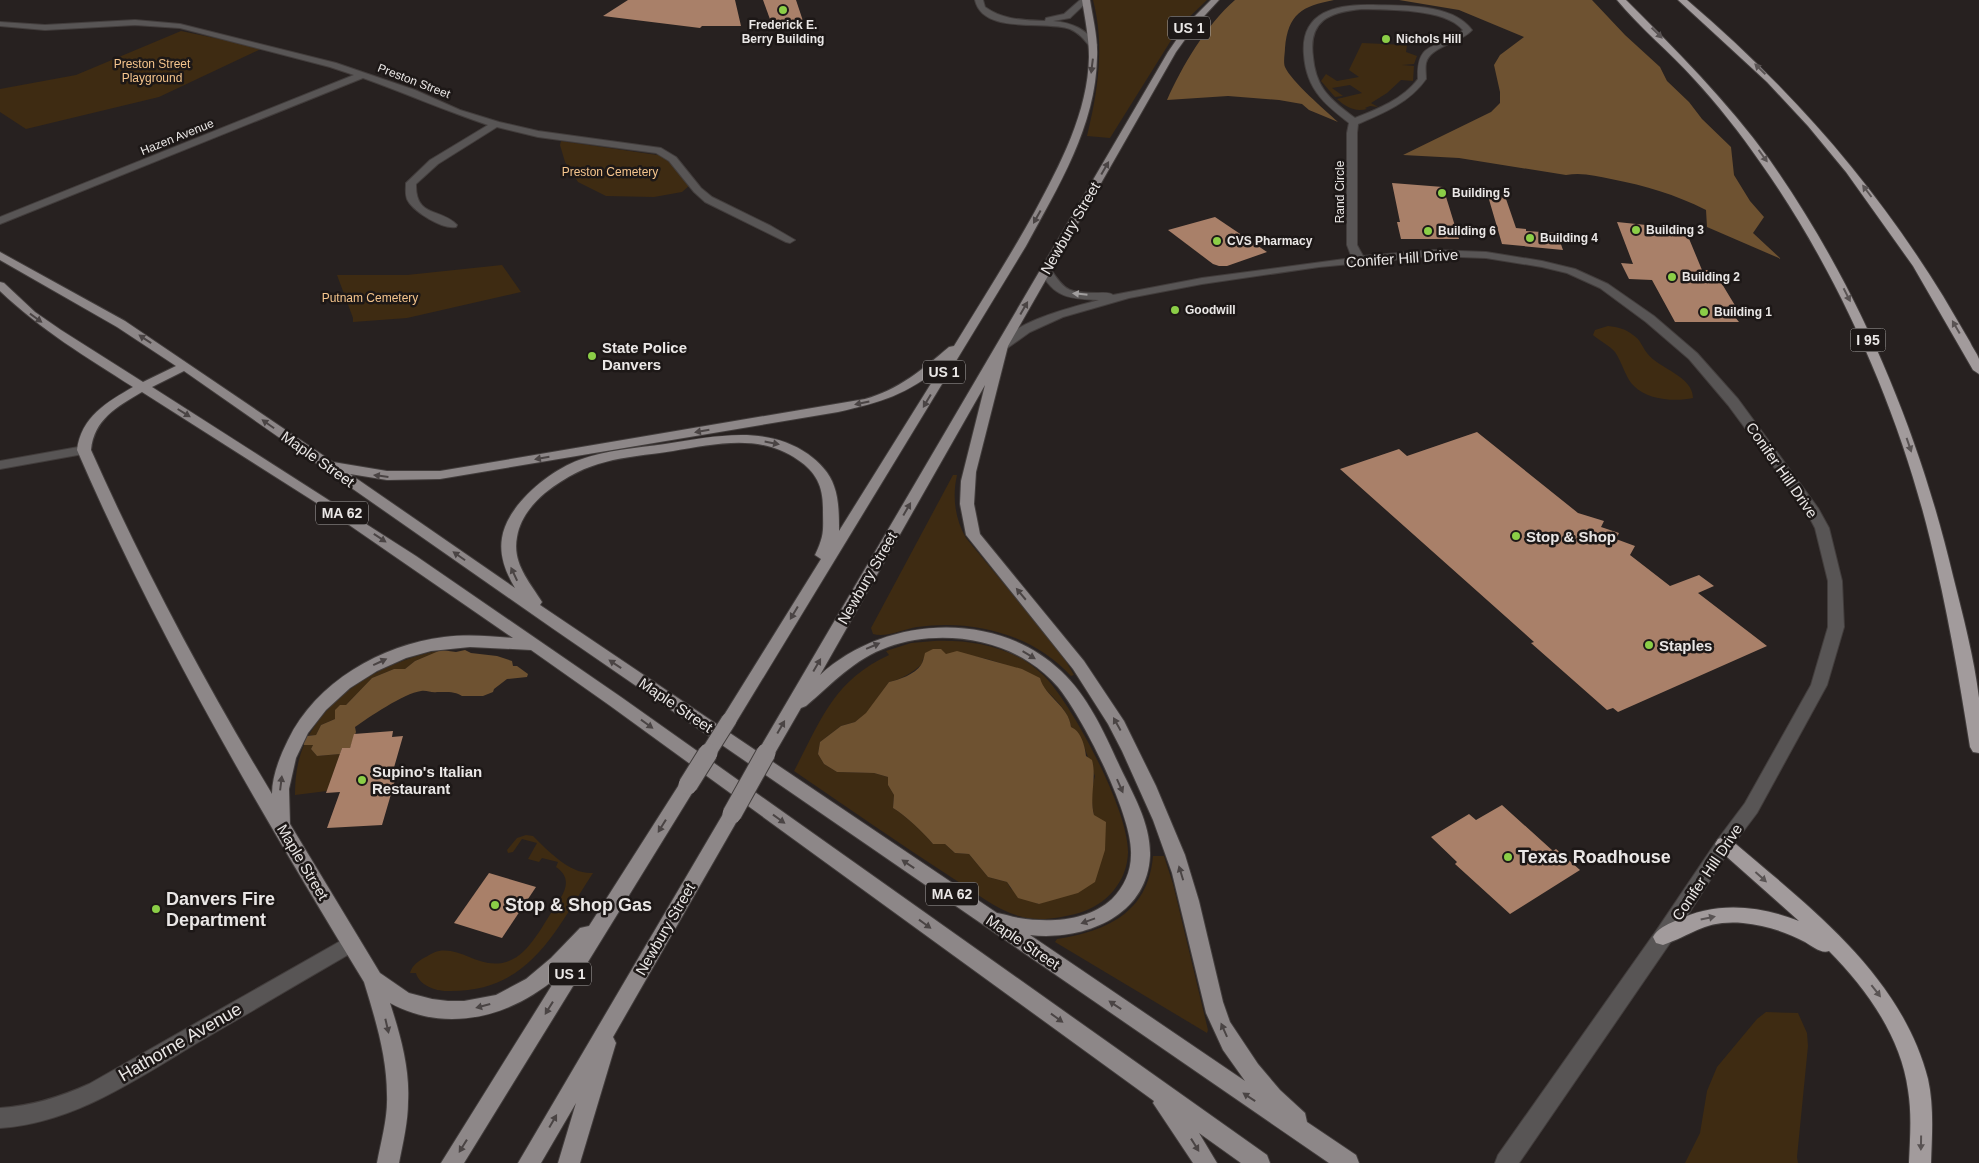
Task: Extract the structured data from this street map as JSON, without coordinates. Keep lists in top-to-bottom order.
{
  "streets": {
    "highway": ["I 95"],
    "main road": [
      "US 1",
      "Newbury Street",
      "Maple Street",
      "MA 62"
    ],
    "street": [
      "Preston Street",
      "Hazen Avenue",
      "Rand Circle",
      "Conifer Hill Drive",
      "Hathorne Avenue"
    ]
  },
  "crossings": [
    ["Preston Street", "Hazen Avenue"],
    ["Rand Circle", "Conifer Hill Drive"],
    ["Newbury Street", "Conifer Hill Drive"],
    ["Maple Street", "Hathorne Avenue"]
  ],
  "parks": ["Preston Street Playground", "Preston Cemetery", "Putnam Cemetery"],
  "places": [
    "Frederick E. Berry Building",
    "Nichols Hill",
    "Building 5",
    "Building 3",
    "Building 6",
    "Building 4",
    "CVS Pharmacy",
    "Building 2",
    "Goodwill",
    "Building 1",
    "State Police Danvers",
    "Stop & Shop",
    "Staples",
    "Supino's Italian Restaurant",
    "Texas Roadhouse",
    "Stop & Shop Gas",
    "Danvers Fire Department"
  ]
}
